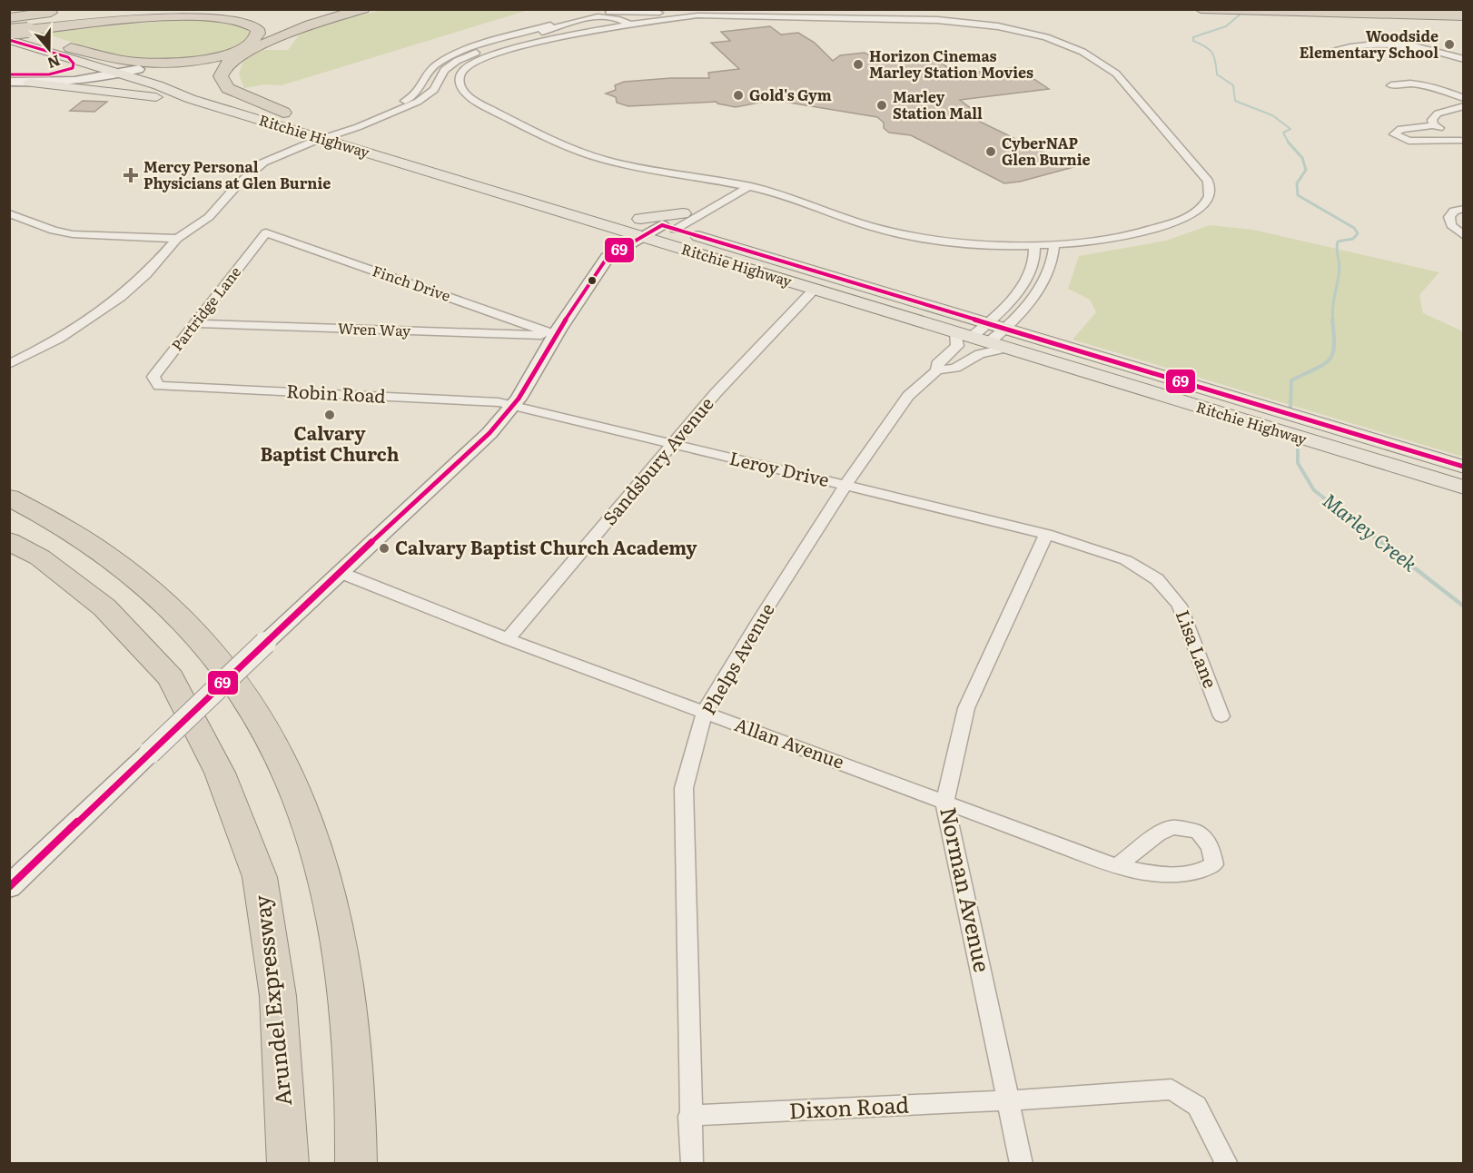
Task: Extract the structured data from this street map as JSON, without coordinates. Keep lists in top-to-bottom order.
{
  "streets": {
    "highway": ["Arundel Expressway"],
    "main road": ["Ritchie Highway"],
    "street": [
      "Finch Drive",
      "Partridge Lane",
      "Wren Way",
      "Robin Road",
      "Sandsbury Avenue",
      "Leroy Drive",
      "Lisa Lane",
      "Phelps Avenue",
      "Allan Avenue",
      "Norman Avenue",
      "Dixon Road"
    ]
  },
  "crossings": [
    ["Ritchie Highway", "Sandsbury Avenue"],
    ["Ritchie Highway", "Phelps Avenue"],
    ["Finch Drive", "Partridge Lane"],
    ["Finch Drive", "Wren Way"],
    ["Partridge Lane", "Wren Way"],
    ["Partridge Lane", "Robin Road"],
    ["Robin Road", "Leroy Drive"],
    ["Sandsbury Avenue", "Leroy Drive"],
    ["Sandsbury Avenue", "Allan Avenue"],
    ["Leroy Drive", "Lisa Lane"],
    ["Leroy Drive", "Phelps Avenue"],
    ["Leroy Drive", "Norman Avenue"],
    ["Lisa Lane", "Norman Avenue"],
    ["Phelps Avenue", "Allan Avenue"],
    ["Phelps Avenue", "Dixon Road"],
    ["Allan Avenue", "Norman Avenue"],
    ["Norman Avenue", "Dixon Road"]
  ],
  "water": ["Marley Creek"],
  "places": {
    "other": [
      "Woodside Elementary School",
      "Horizon Cinemas Marley Station Movies",
      "Gold's Gym",
      "Marley Station Mall",
      "CyberNAP Glen Burnie",
      "Calvary Baptist Church",
      "Calvary Baptist Church Academy"
    ],
    "health": ["Mercy Personal Physicians at Glen Burnie"]
  },
  "lines": ["transit line 69"],
  "north": "bottom"
}
